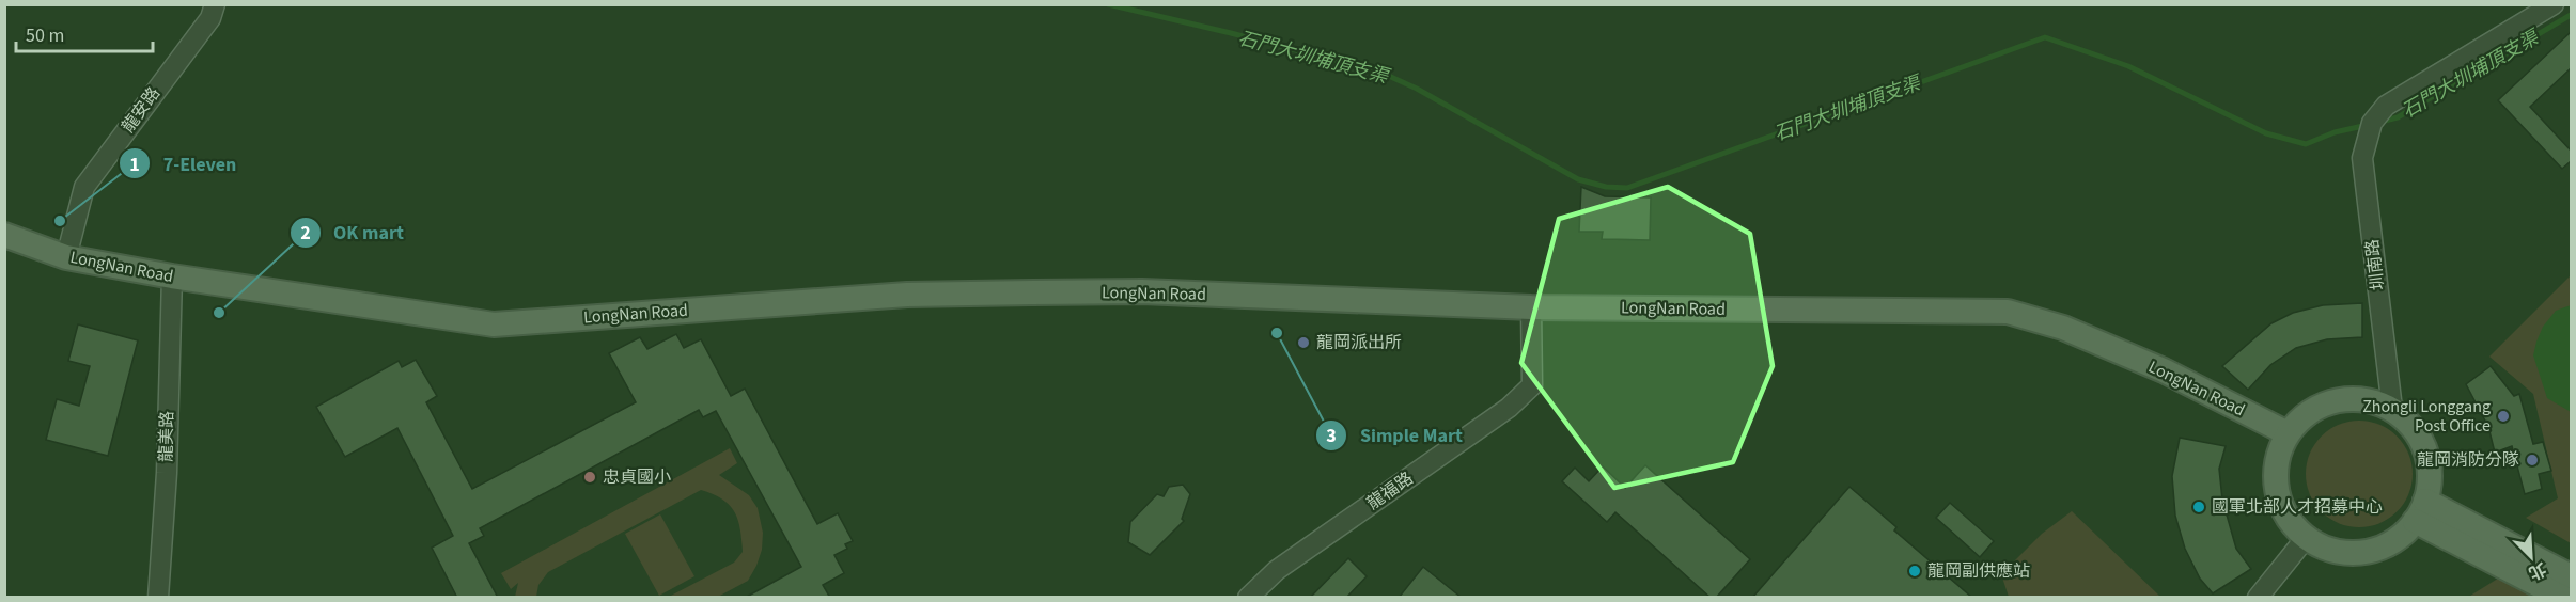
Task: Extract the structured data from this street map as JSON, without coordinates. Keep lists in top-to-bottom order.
{
  "streets": {
    "main road": ["LongNan Road"],
    "street": [
      "龍安路",
      "圳南路",
      "龍美路",
      "龍福路"
    ]
  },
  "crossings": [
    ["龍安路", "LongNan Road"],
    ["圳南路", "LongNan Road"],
    ["LongNan Road", "龍美路"],
    ["LongNan Road", "龍福路"]
  ],
  "water": ["石門大圳埔頂支渠"],
  "places": [
    "7-Eleven",
    "OK mart",
    "Simple Mart",
    "龍岡派出所",
    "Zhongli Longgang Post Office",
    "龍岡消防分隊",
    "忠貞國小",
    "國軍北部人才招募中心",
    "龍岡副供應站"
  ],
  "scale_bar": "50 m",
  "north": "bottom right"
}
